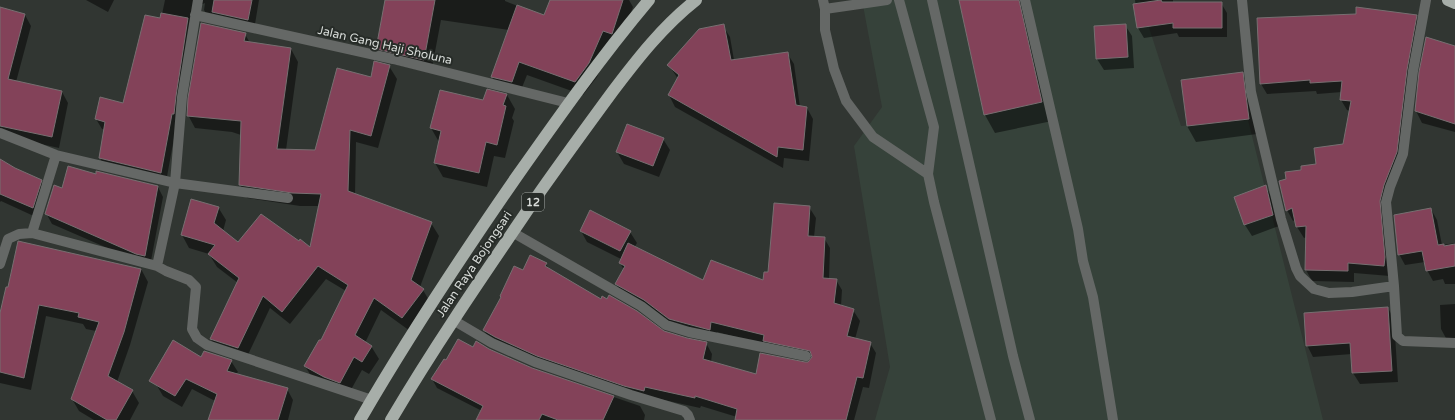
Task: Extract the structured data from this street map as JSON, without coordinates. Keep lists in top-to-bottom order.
{
  "streets": {
    "highway": ["12", "Jalan Raya Bojongsari"],
    "street": ["Jalan Gang Haji Sholuna"]
  },
  "crossings": [
    ["Jalan Gang Haji Sholuna", "Jalan Raya Bojongsari"]
  ]
}
